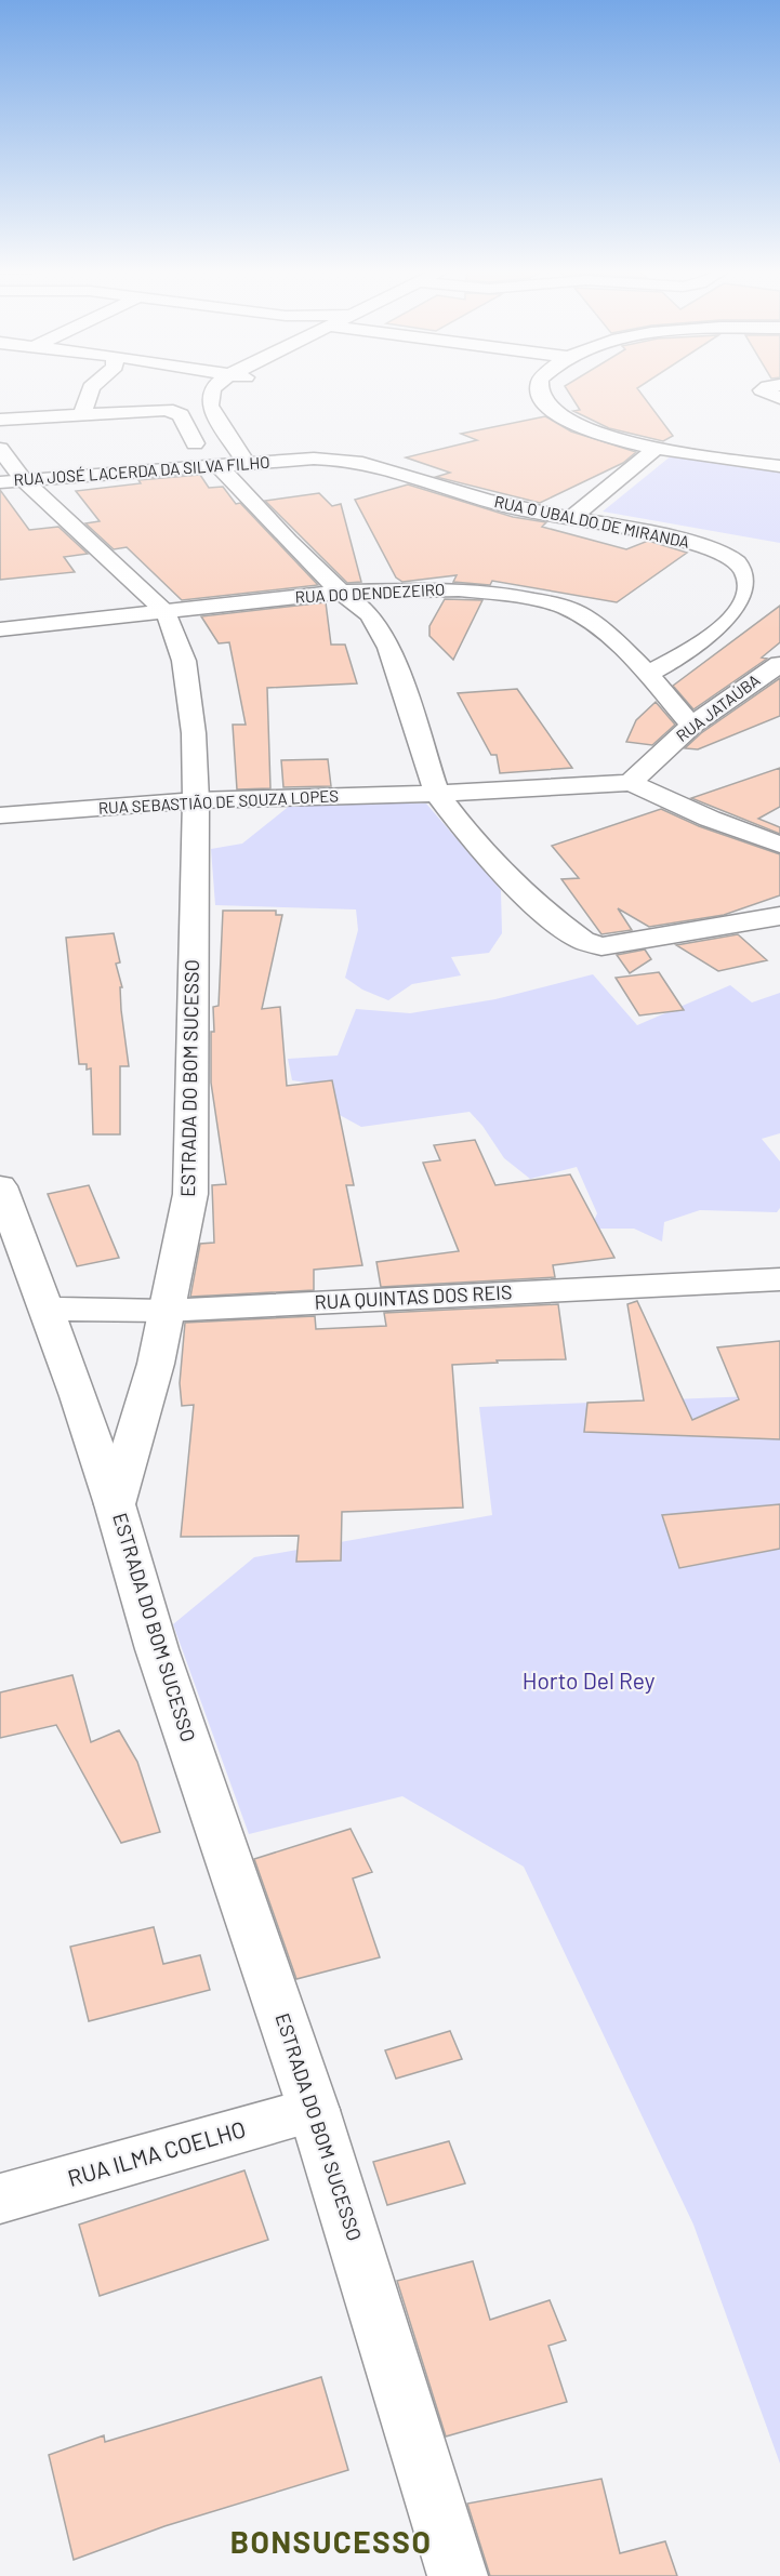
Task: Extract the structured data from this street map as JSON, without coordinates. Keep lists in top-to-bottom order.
{
  "streets": {
    "street": [
      "RUA JOSÉ LACERDA DA SILVA FILHO",
      "RUA O UBALDO DE MIRANDA",
      "RUA DO DENDEZEIRO",
      "RUA JATAÚBA",
      "RUA SEBASTIÃO DE SOUZA LOPES",
      "ESTRADA DO BOM SUCESSO",
      "RUA QUINTAS DOS REIS",
      "RUA ILMA COELHO"
    ]
  },
  "crossings": [
    ["RUA JOSÉ LACERDA DA SILVA FILHO", "RUA O UBALDO DE MIRANDA"],
    ["RUA JOSÉ LACERDA DA SILVA FILHO", "ESTRADA DO BOM SUCESSO"],
    ["RUA O UBALDO DE MIRANDA", "RUA DO DENDEZEIRO"],
    ["RUA DO DENDEZEIRO", "RUA JATAÚBA"],
    ["RUA DO DENDEZEIRO", "ESTRADA DO BOM SUCESSO"],
    ["RUA JATAÚBA", "RUA SEBASTIÃO DE SOUZA LOPES"],
    ["RUA SEBASTIÃO DE SOUZA LOPES", "ESTRADA DO BOM SUCESSO"],
    ["ESTRADA DO BOM SUCESSO", "RUA QUINTAS DOS REIS"],
    ["ESTRADA DO BOM SUCESSO", "RUA ILMA COELHO"]
  ],
  "districts": ["BONSUCESSO"],
  "parks": ["Horto Del Rey"]
}
